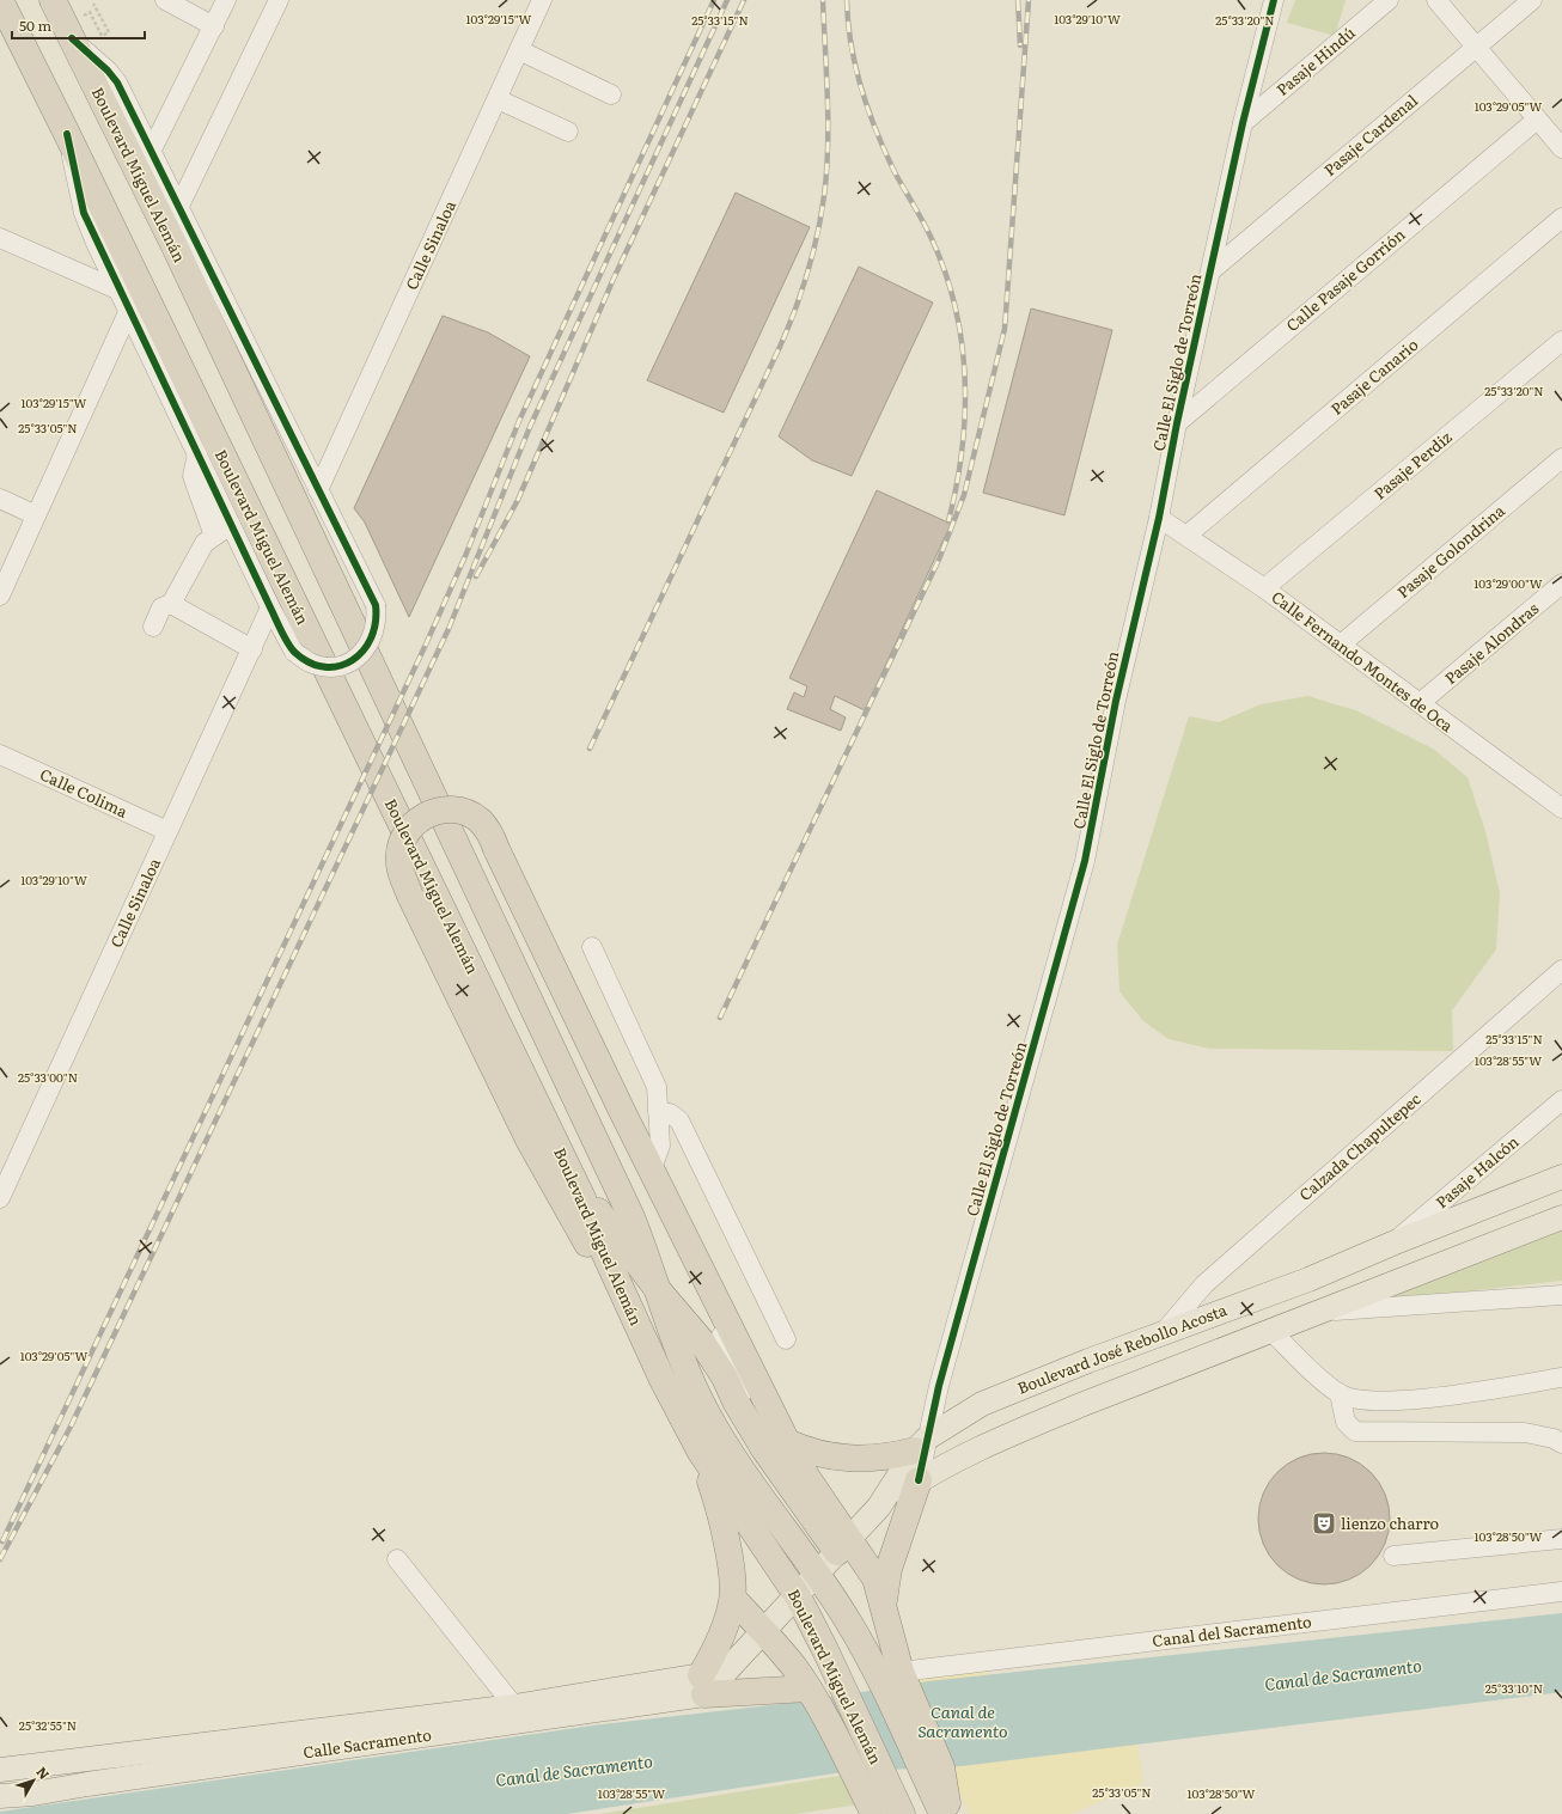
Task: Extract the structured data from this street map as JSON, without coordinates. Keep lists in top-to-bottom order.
{
  "streets": {
    "highway": ["Boulevard Miguel Alemán"],
    "main road": ["Boulevard José Rebollo Acosta", "Calle Sacramento"],
    "street": [
      "Pasaje Hindú",
      "Pasaje Cardenal",
      "Calle Sinaloa",
      "Calle Pasaje Gorrión",
      "Calle El Siglo de Torreón",
      "Pasaje Canario",
      "Pasaje Perdiz",
      "Pasaje Golondrina",
      "Pasaje Alondras",
      "Calle Fernando Montes de Oca",
      "Calle Colima",
      "Calzada Chapultepec",
      "Pasaje Halcón",
      "Canal del Sacramento"
    ]
  },
  "crossings": [
    ["Pasaje Hindú", "Calle El Siglo de Torreón"],
    ["Pasaje Cardenal", "Calle El Siglo de Torreón"],
    ["Boulevard Miguel Alemán", "Boulevard José Rebollo Acosta"],
    ["Calle Sinaloa", "Calle Colima"],
    ["Calle Pasaje Gorrión", "Calle El Siglo de Torreón"],
    ["Calle El Siglo de Torreón", "Calle Fernando Montes de Oca"],
    ["Calle El Siglo de Torreón", "Boulevard José Rebollo Acosta"],
    ["Pasaje Canario", "Calle Fernando Montes de Oca"],
    ["Pasaje Perdiz", "Calle Fernando Montes de Oca"],
    ["Pasaje Golondrina", "Calle Fernando Montes de Oca"],
    ["Pasaje Alondras", "Calle Fernando Montes de Oca"],
    ["Calzada Chapultepec", "Boulevard José Rebollo Acosta"],
    ["Pasaje Halcón", "Boulevard José Rebollo Acosta"]
  ],
  "water": ["Canal de Sacramento"],
  "places": {
    "theatre": ["lienzo charro"]
  },
  "scale_bar": "50 m",
  "north": "top right",
  "coordinates": [
    "103°29'15\"W",
    "103°29'10\"W",
    "25°33'15\"N",
    "25°33'20\"N",
    "103°29'05\"W",
    "25°33'05\"N",
    "103°29'00\"W",
    "103°28'55\"W",
    "25°33'00\"N",
    "103°28'50\"W",
    "25°33'10\"N",
    "25°32'55\"N"
  ]
}
